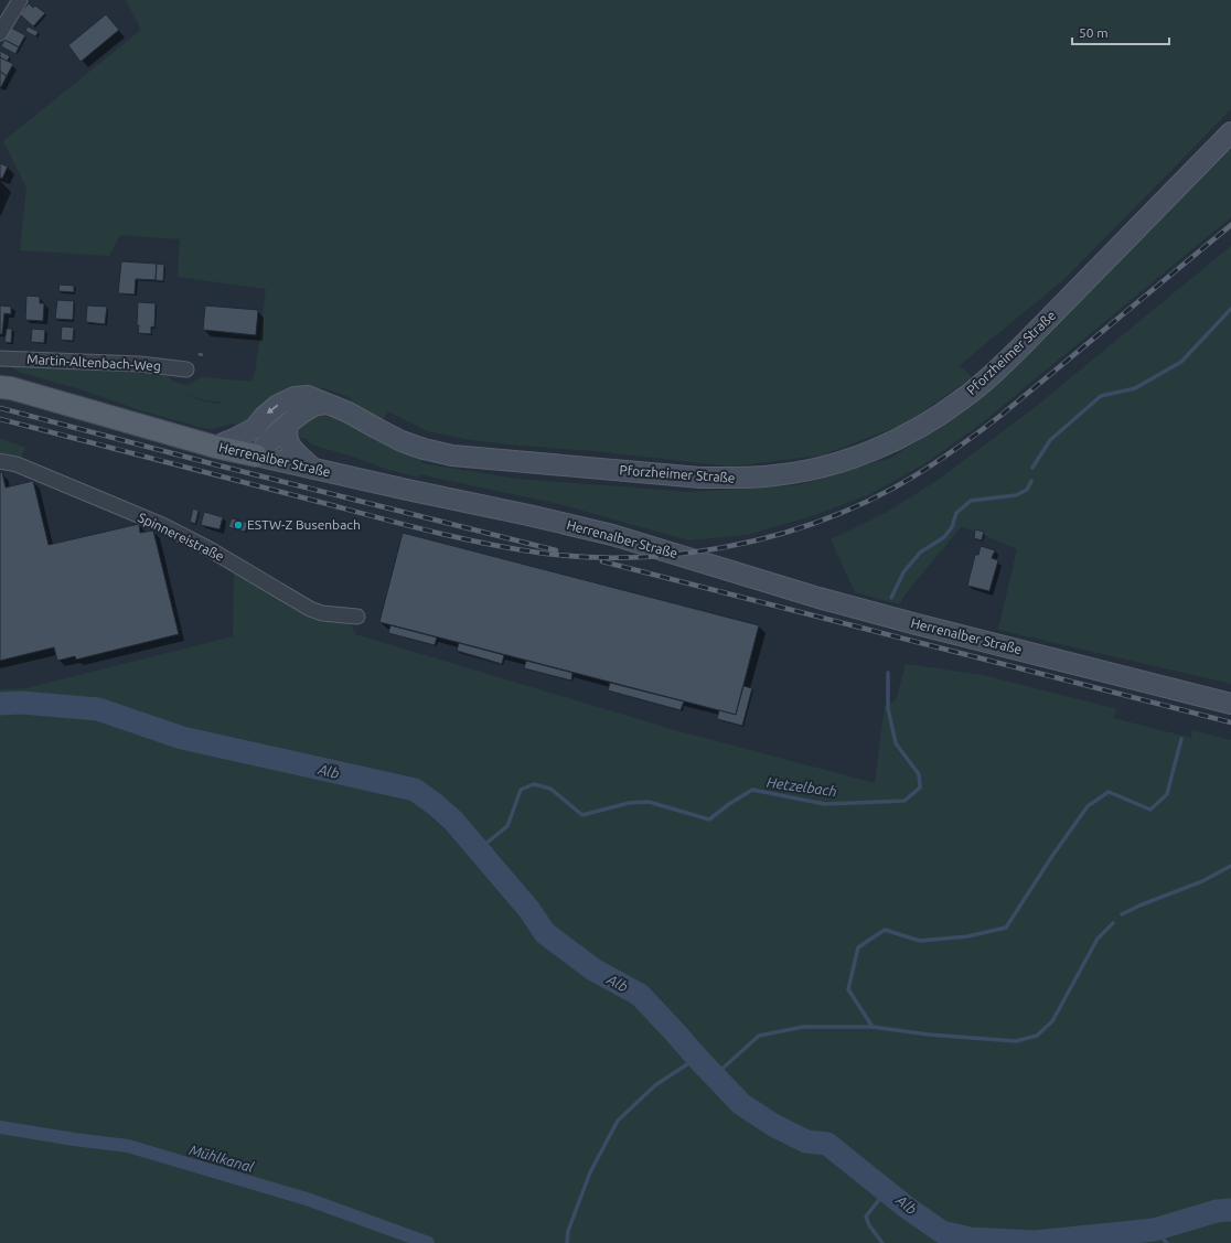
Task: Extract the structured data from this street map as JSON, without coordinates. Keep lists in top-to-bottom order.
{
  "streets": {
    "main road": ["Pforzheimer Straße", "Herrenalber Straße"],
    "street": ["Martin-Altenbach-Weg", "Spinnereistraße"]
  },
  "crossings": [
    ["Pforzheimer Straße", "Herrenalber Straße"]
  ],
  "water": ["Alb", "Hetzelbach", "Mühlkanal"],
  "places": ["ESTW-Z Busenbach"],
  "scale_bar": "50 m"
}
